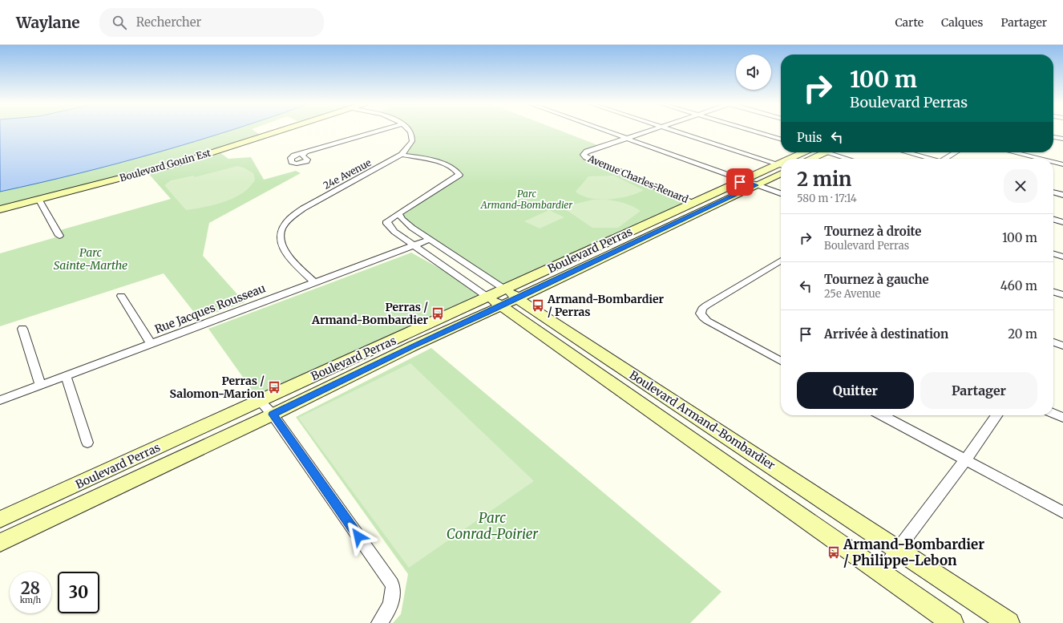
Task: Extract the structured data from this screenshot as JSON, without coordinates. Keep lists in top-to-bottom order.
{
  "streets": {
    "main road": ["Boulevard Gouin Est", "Boulevard Perras", "Boulevard Armand-Bombardier"],
    "street": ["24e Avenue", "Avenue Charles-Renard", "Rue Jacques Rousseau"]
  },
  "crossings": [
    ["24e Avenue", "Rue Jacques Rousseau"],
    ["24e Avenue", "Boulevard Armand-Bombardier"],
    ["Avenue Charles-Renard", "Boulevard Perras"],
    ["Boulevard Perras", "Boulevard Armand-Bombardier"],
    ["Rue Jacques Rousseau", "Boulevard Armand-Bombardier"]
  ],
  "parks": ["Parc Armand-Bombardier", "Parc Sainte-Marthe", "Parc Conrad-Poirier"],
  "places": {
    "bus stop": [
      "Armand-Bombardier / Perras",
      "Perras / Armand-Bombardier",
      "Perras / Salomon-Marion",
      "Armand-Bombardier / Philippe-Lebon"
    ]
  },
  "page": {
    "header": "Waylane",
    "search": "Rechercher",
    "nav": ["Carte", "Calques", "Partager"],
    "turn": ["100 m", "Boulevard Perras"],
    "then": "Puis",
    "heading": ["2 min", "580 m · 17:14"],
    "list": [
      {
        "name": "Tournez à droite",
        "note": "Boulevard Perras",
        "value": "100 m"
      },
      {
        "name": "Tournez à gauche",
        "note": "25e Avenue",
        "value": "460 m"
      },
      {
        "name": "Arrivée à destination",
        "value": "20 m"
      }
    ],
    "buttons": ["Quitter", "Partager"],
    "speed": "28 km/h",
    "limit": "30"
  }
}
